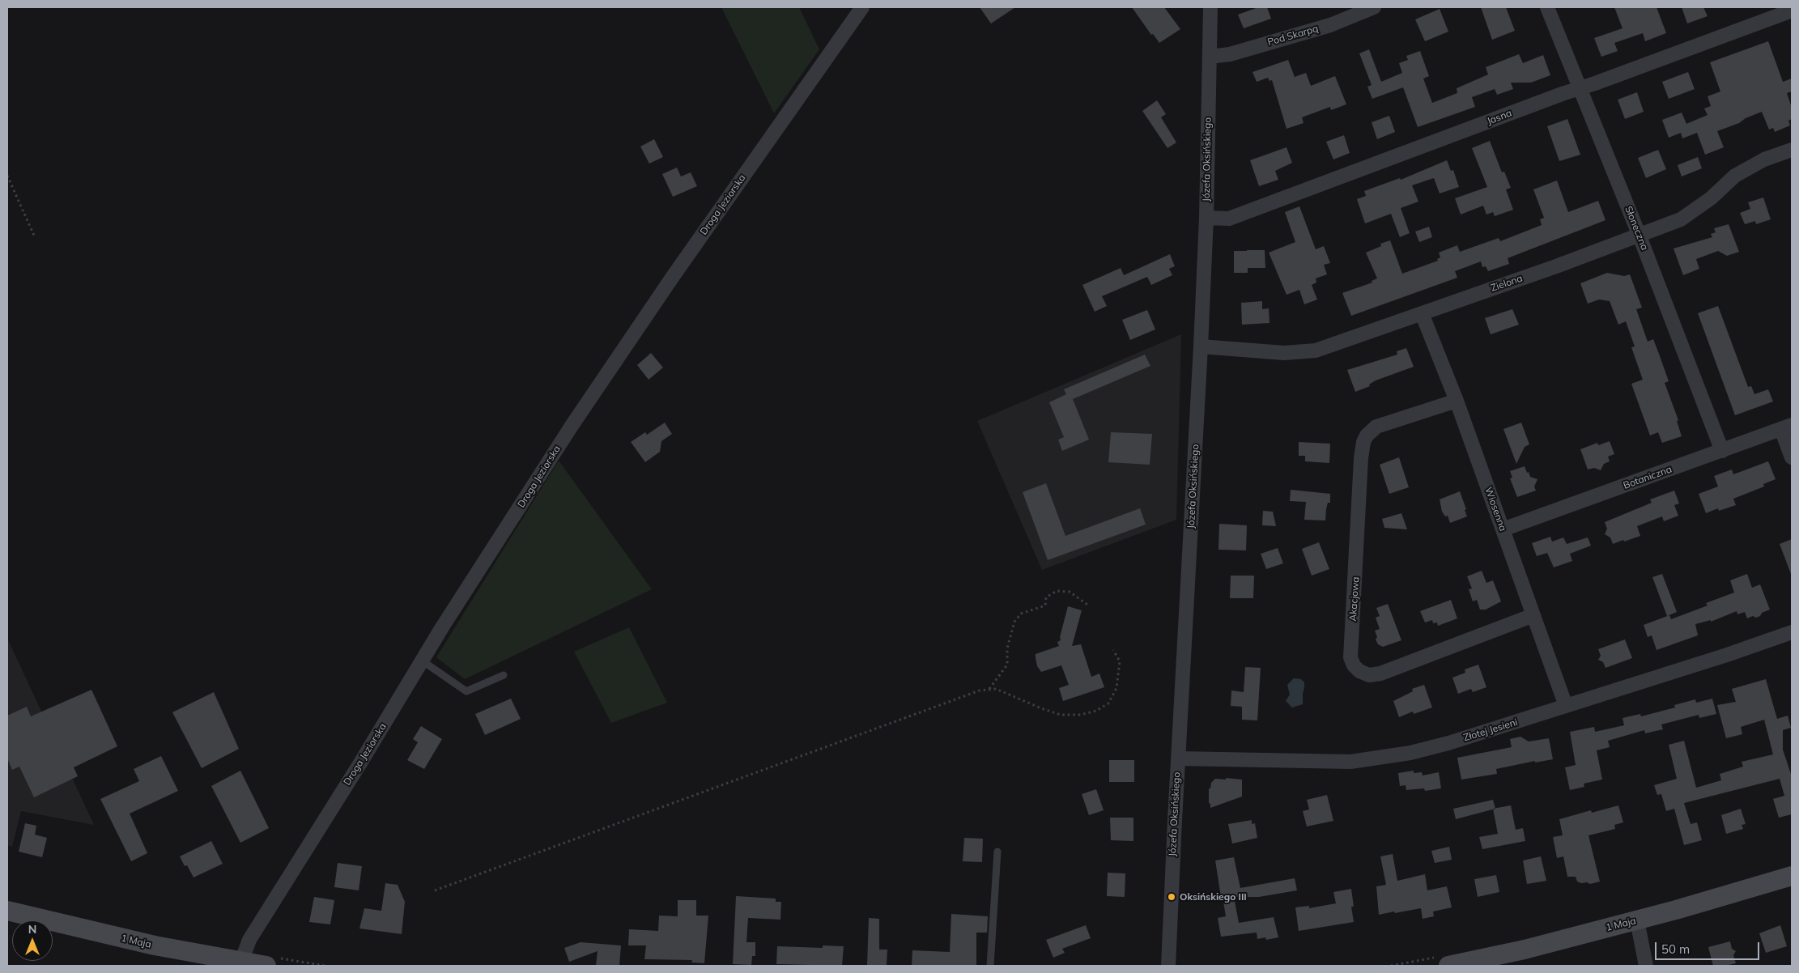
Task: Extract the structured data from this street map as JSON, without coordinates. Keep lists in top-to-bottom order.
{
  "streets": {
    "main road": ["1 Maja"],
    "street": [
      "Pod Skarpą",
      "Jasna",
      "Józefa Oksińskiego",
      "Droga Jeziorska",
      "Słoneczna",
      "Zielona",
      "Botaniczna",
      "Wiosenna",
      "Akacjowa",
      "Złotej Jesieni"
    ]
  },
  "crossings": [
    ["Pod Skarpą", "Józefa Oksińskiego"],
    ["Jasna", "Józefa Oksińskiego"],
    ["Jasna", "Słoneczna"],
    ["Józefa Oksińskiego", "Zielona"],
    ["Józefa Oksińskiego", "Złotej Jesieni"],
    ["Droga Jeziorska", "1 Maja"],
    ["Słoneczna", "Zielona"],
    ["Słoneczna", "Botaniczna"],
    ["Zielona", "Wiosenna"],
    ["Botaniczna", "Wiosenna"],
    ["Wiosenna", "Akacjowa"],
    ["Wiosenna", "Złotej Jesieni"]
  ],
  "places": ["Oksińskiego III"],
  "scale_bar": "50 m",
  "north": "top"
}
